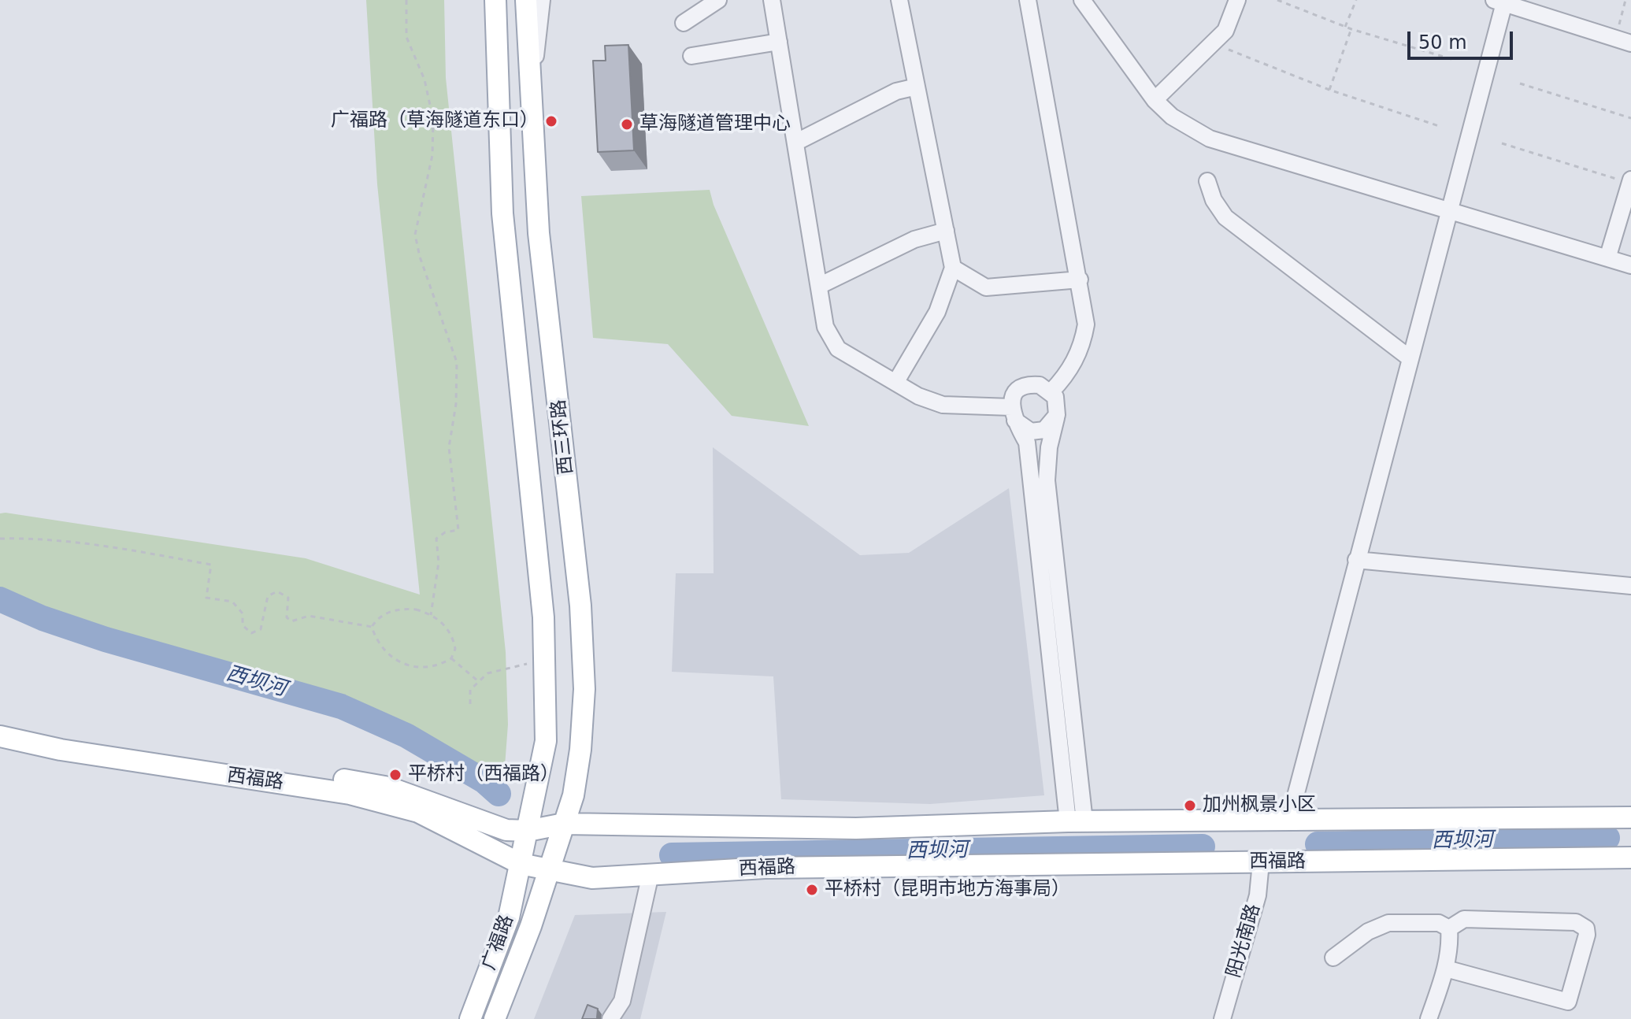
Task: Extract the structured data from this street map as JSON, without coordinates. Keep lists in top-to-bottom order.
{
  "streets": {
    "main road": ["西三环路", "西福路", "广福路"],
    "street": ["阳光南路"]
  },
  "crossings": [
    ["西三环路", "西福路"],
    ["西三环路", "广福路"],
    ["西福路", "阳光南路"],
    ["西福路", "广福路"]
  ],
  "water": ["西坝河"],
  "places": [
    "广福路（草海隧道东口）",
    "草海隧道管理中心",
    "平桥村（西福路）",
    "加州枫景小区",
    "平桥村（昆明市地方海事局）"
  ],
  "scale_bar": "50 m"
}
